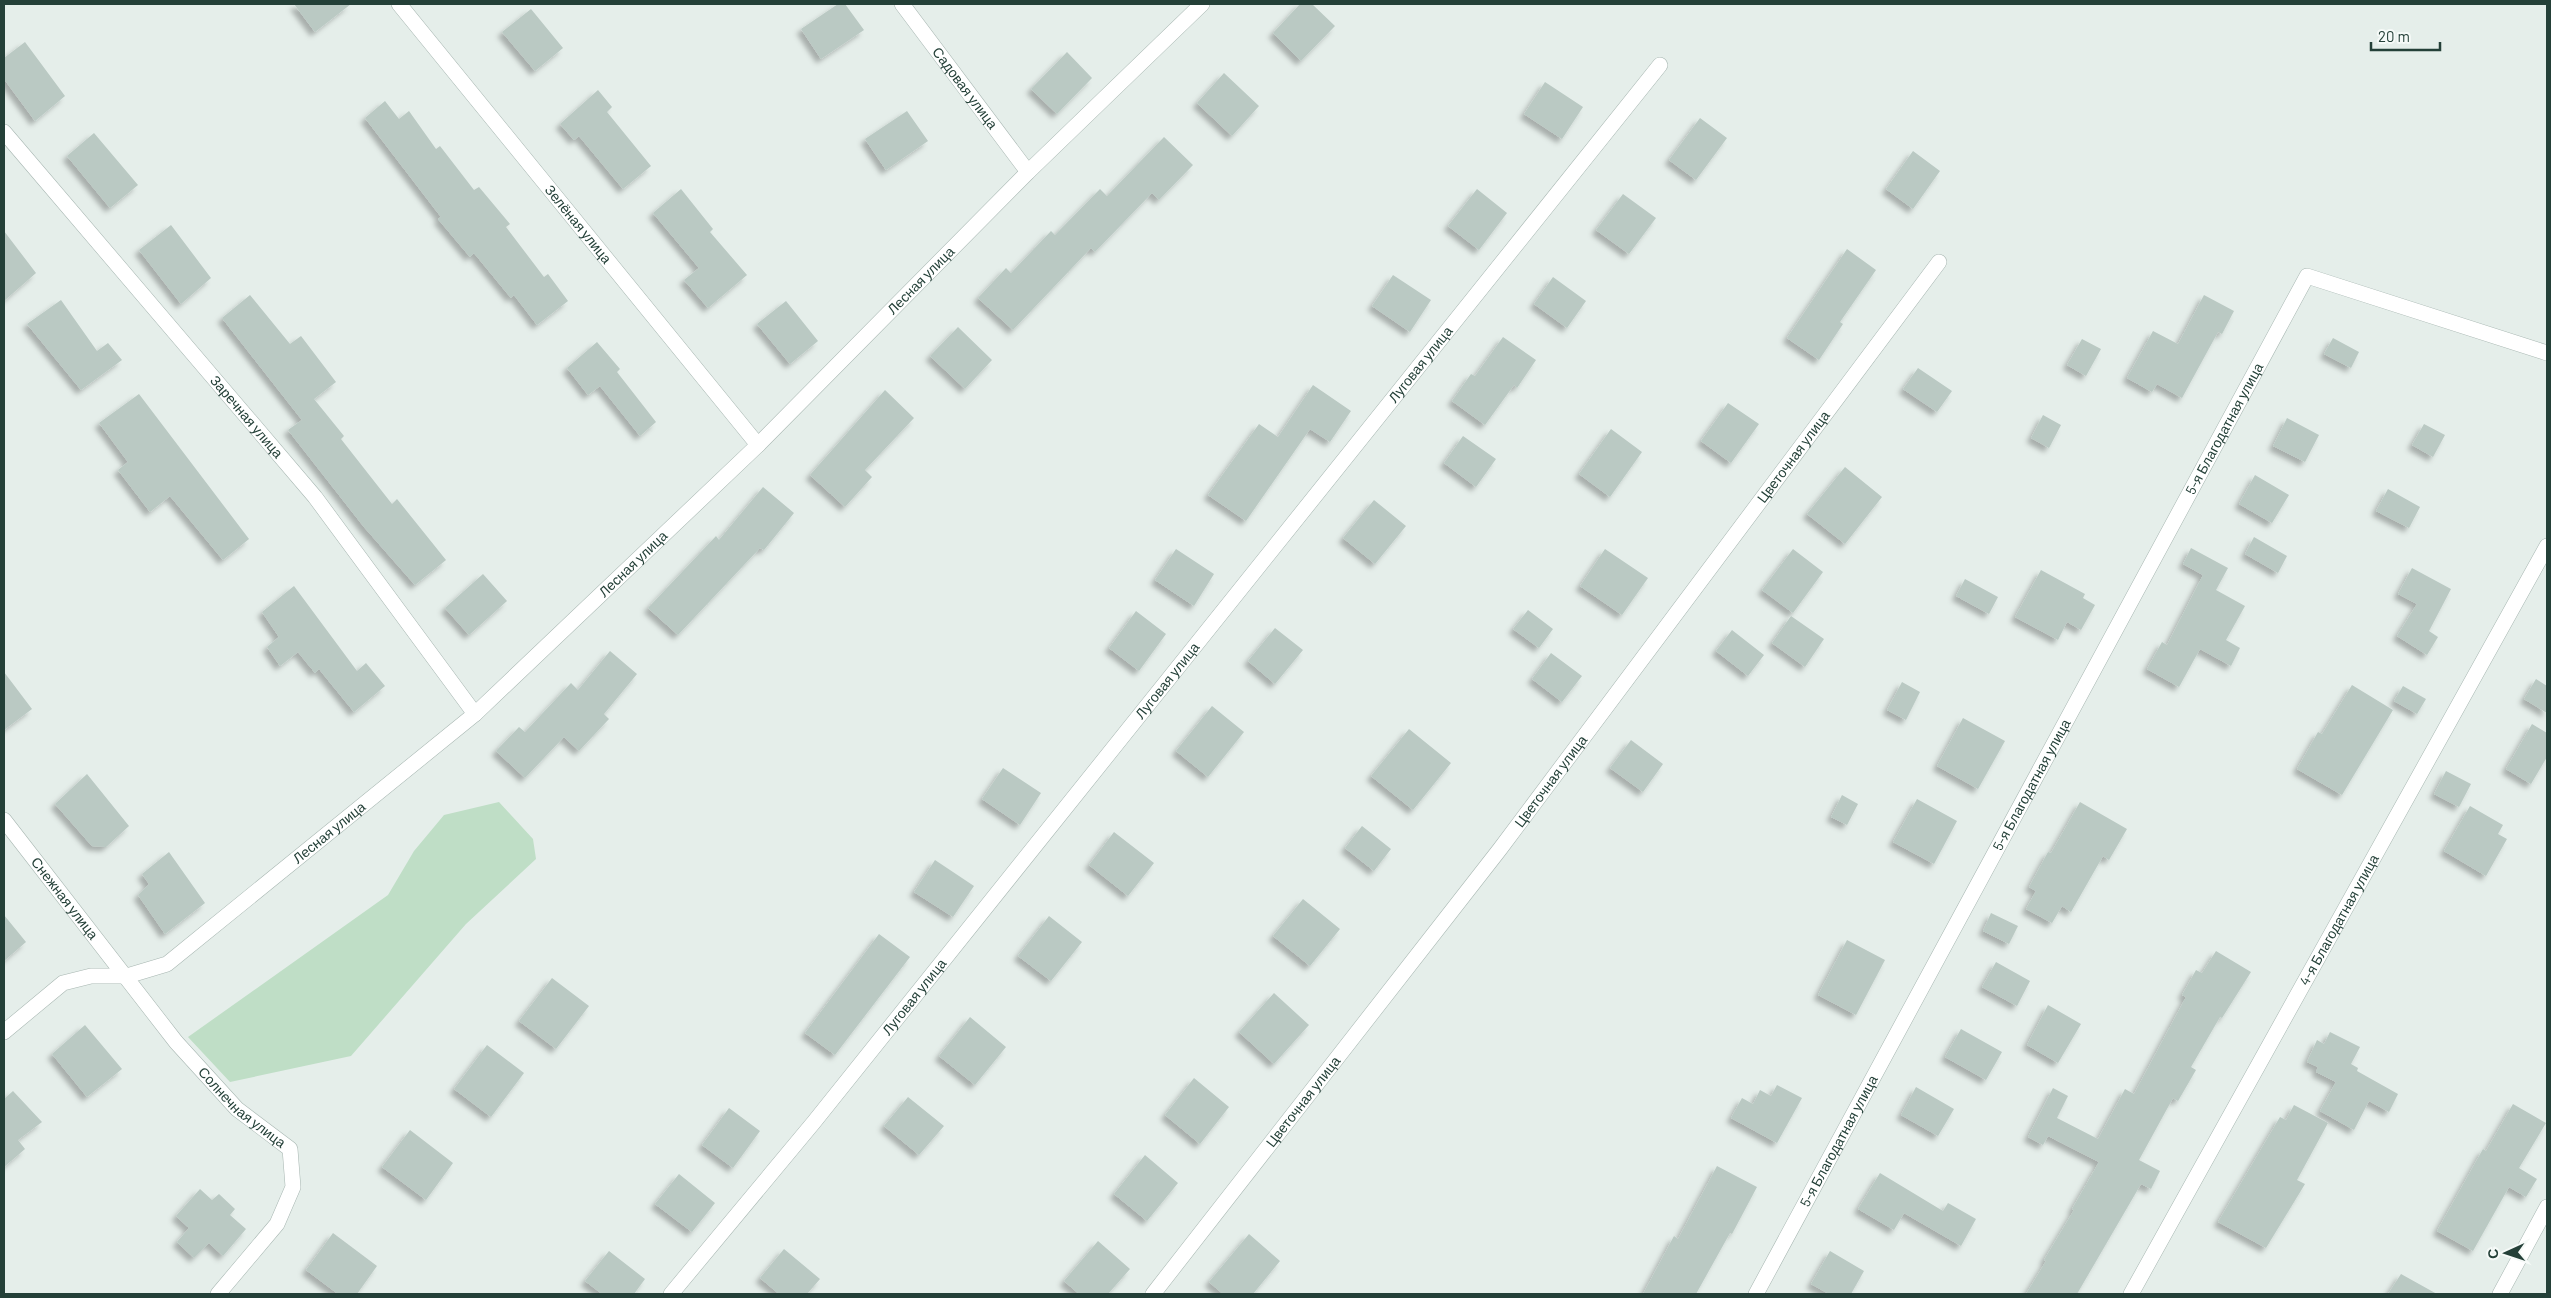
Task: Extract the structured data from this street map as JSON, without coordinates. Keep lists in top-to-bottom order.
{
  "streets": {
    "street": [
      "Садовая улица",
      "Зелёная улица",
      "Лесная улица",
      "Луговая улица",
      "Заречная улица",
      "5-я Благодатная улица",
      "Цветочная улица",
      "Снежная улица",
      "4-я Благодатная улица",
      "Солнечная улица"
    ]
  },
  "crossings": [
    ["Садовая улица", "Лесная улица"],
    ["Зелёная улица", "Лесная улица"],
    ["Лесная улица", "Заречная улица"],
    ["Лесная улица", "Снежная улица"],
    ["Лесная улица", "Солнечная улица"],
    ["Снежная улица", "Солнечная улица"]
  ],
  "scale_bar": "20 m",
  "north": "left"
}
